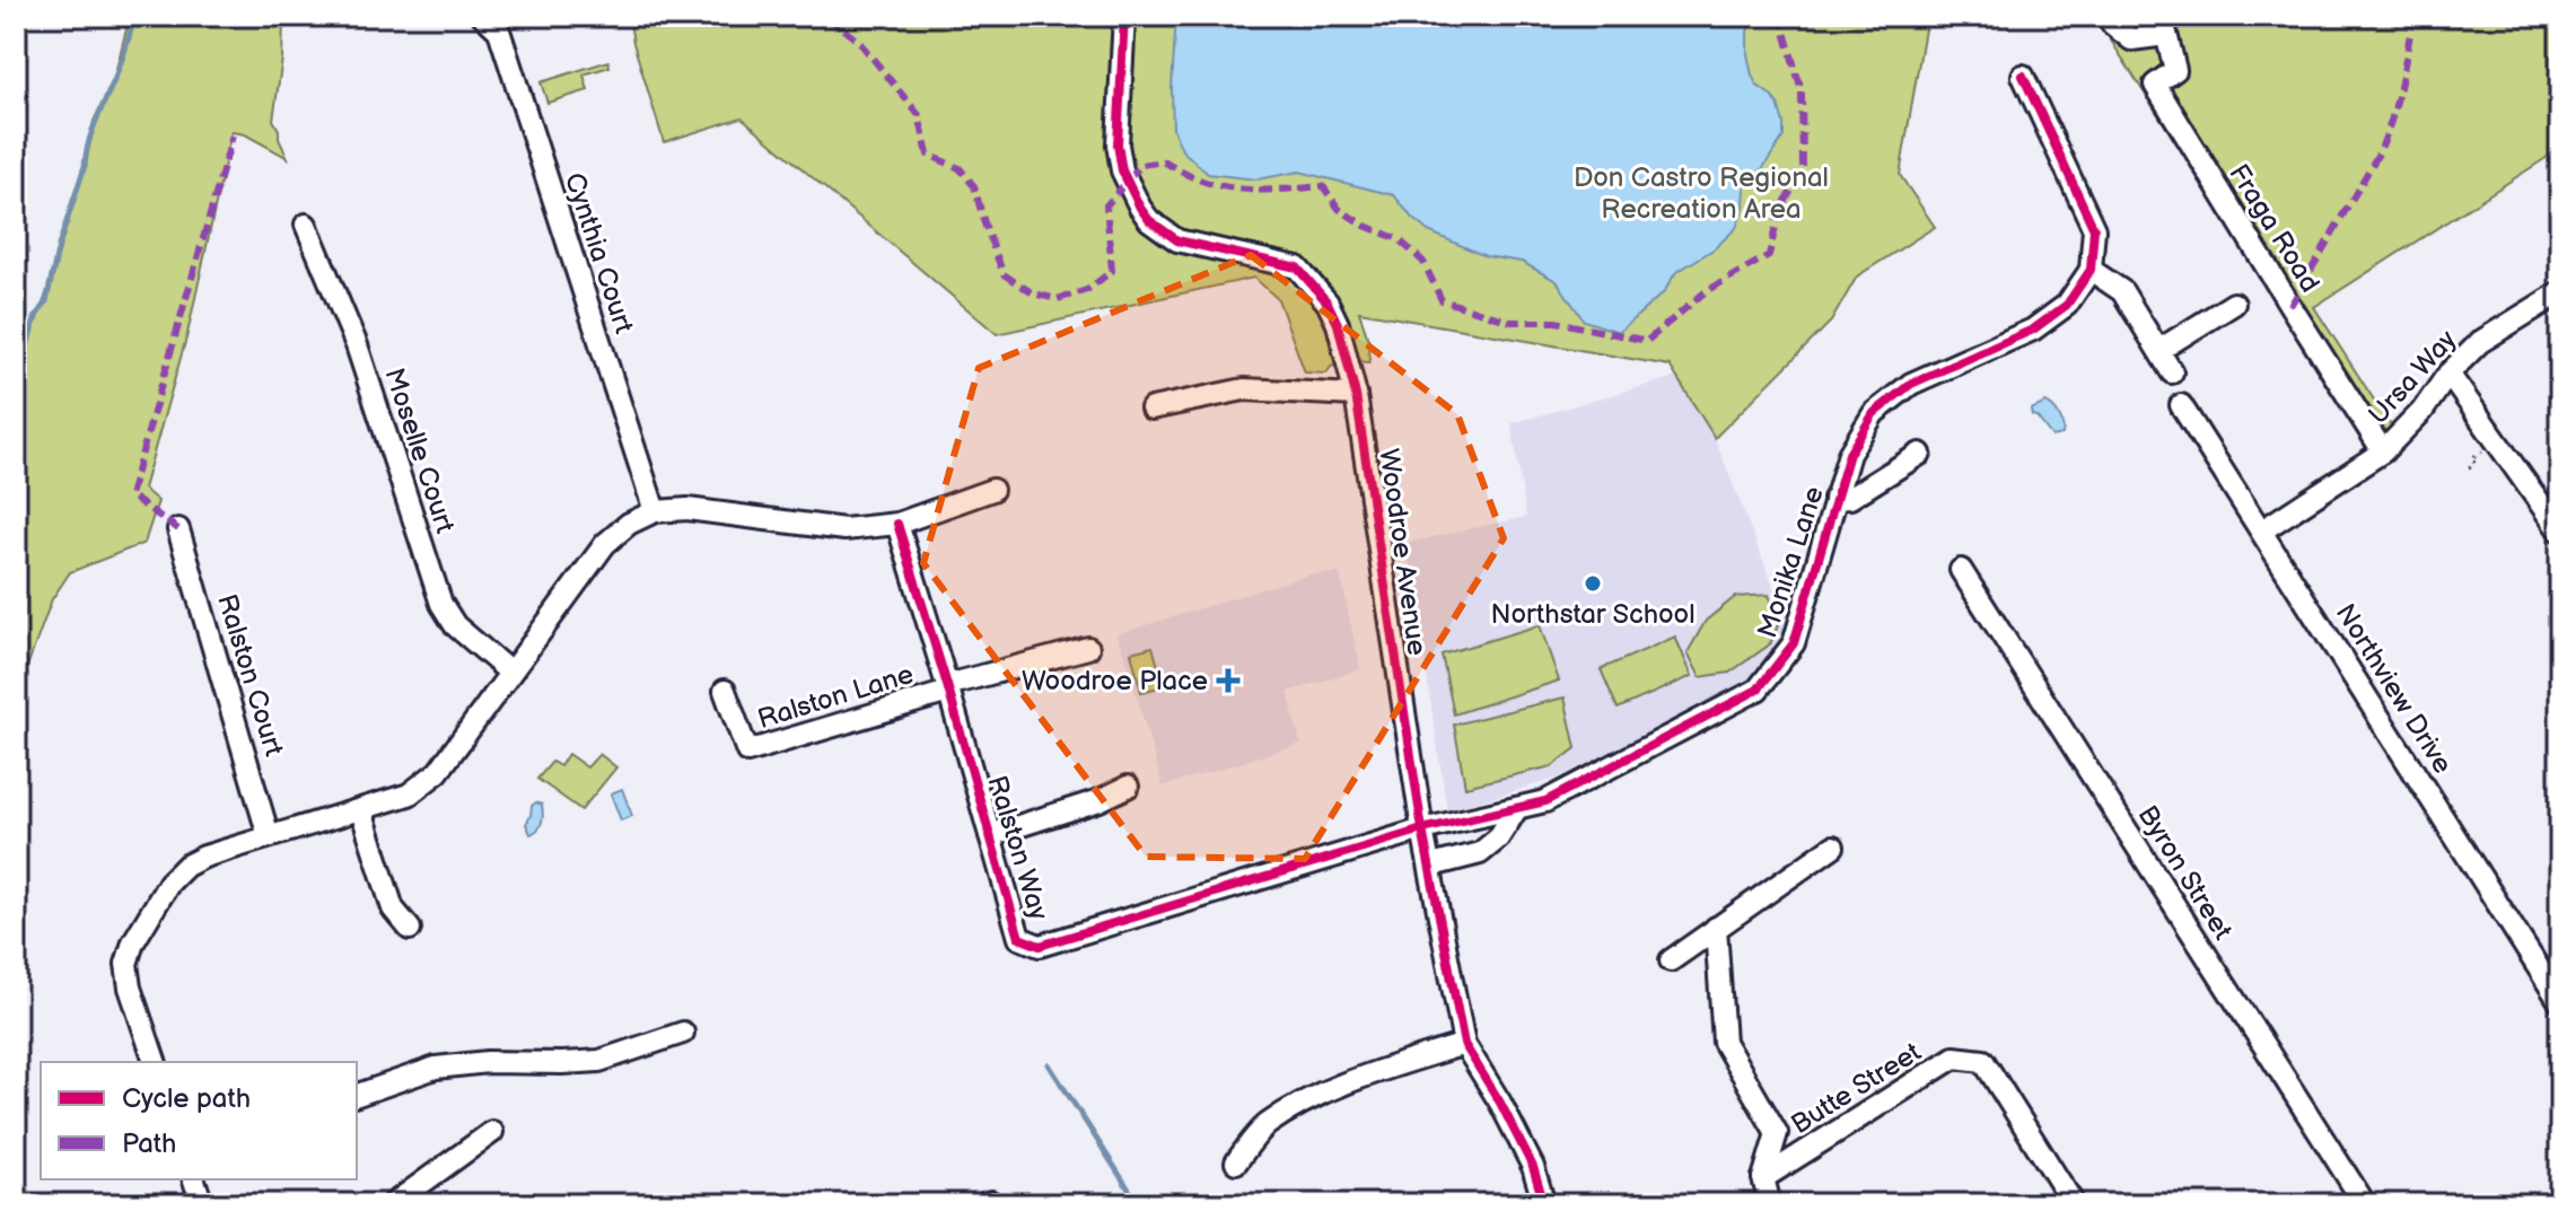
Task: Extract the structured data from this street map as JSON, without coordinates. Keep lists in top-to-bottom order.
{
  "streets": {
    "street": [
      "Fraga Road",
      "Cynthia Court",
      "Ursa Way",
      "Moselle Court",
      "Woodroe Avenue",
      "Monika Lane",
      "Ralston Court",
      "Northview Drive",
      "Ralston Lane",
      "Ralston Way",
      "Byron Street",
      "Butte Street"
    ]
  },
  "crossings": [
    ["Fraga Road", "Ursa Way"],
    ["Ursa Way", "Northview Drive"],
    ["Woodroe Avenue", "Monika Lane"],
    ["Woodroe Avenue", "Ralston Way"],
    ["Monika Lane", "Ralston Way"],
    ["Ralston Lane", "Ralston Way"]
  ],
  "parks": ["Don Castro Regional Recreation Area"],
  "places": {
    "other": ["Northstar School"],
    "health": ["Woodroe Place"]
  },
  "legend": ["Cycle path", "Path"]
}
